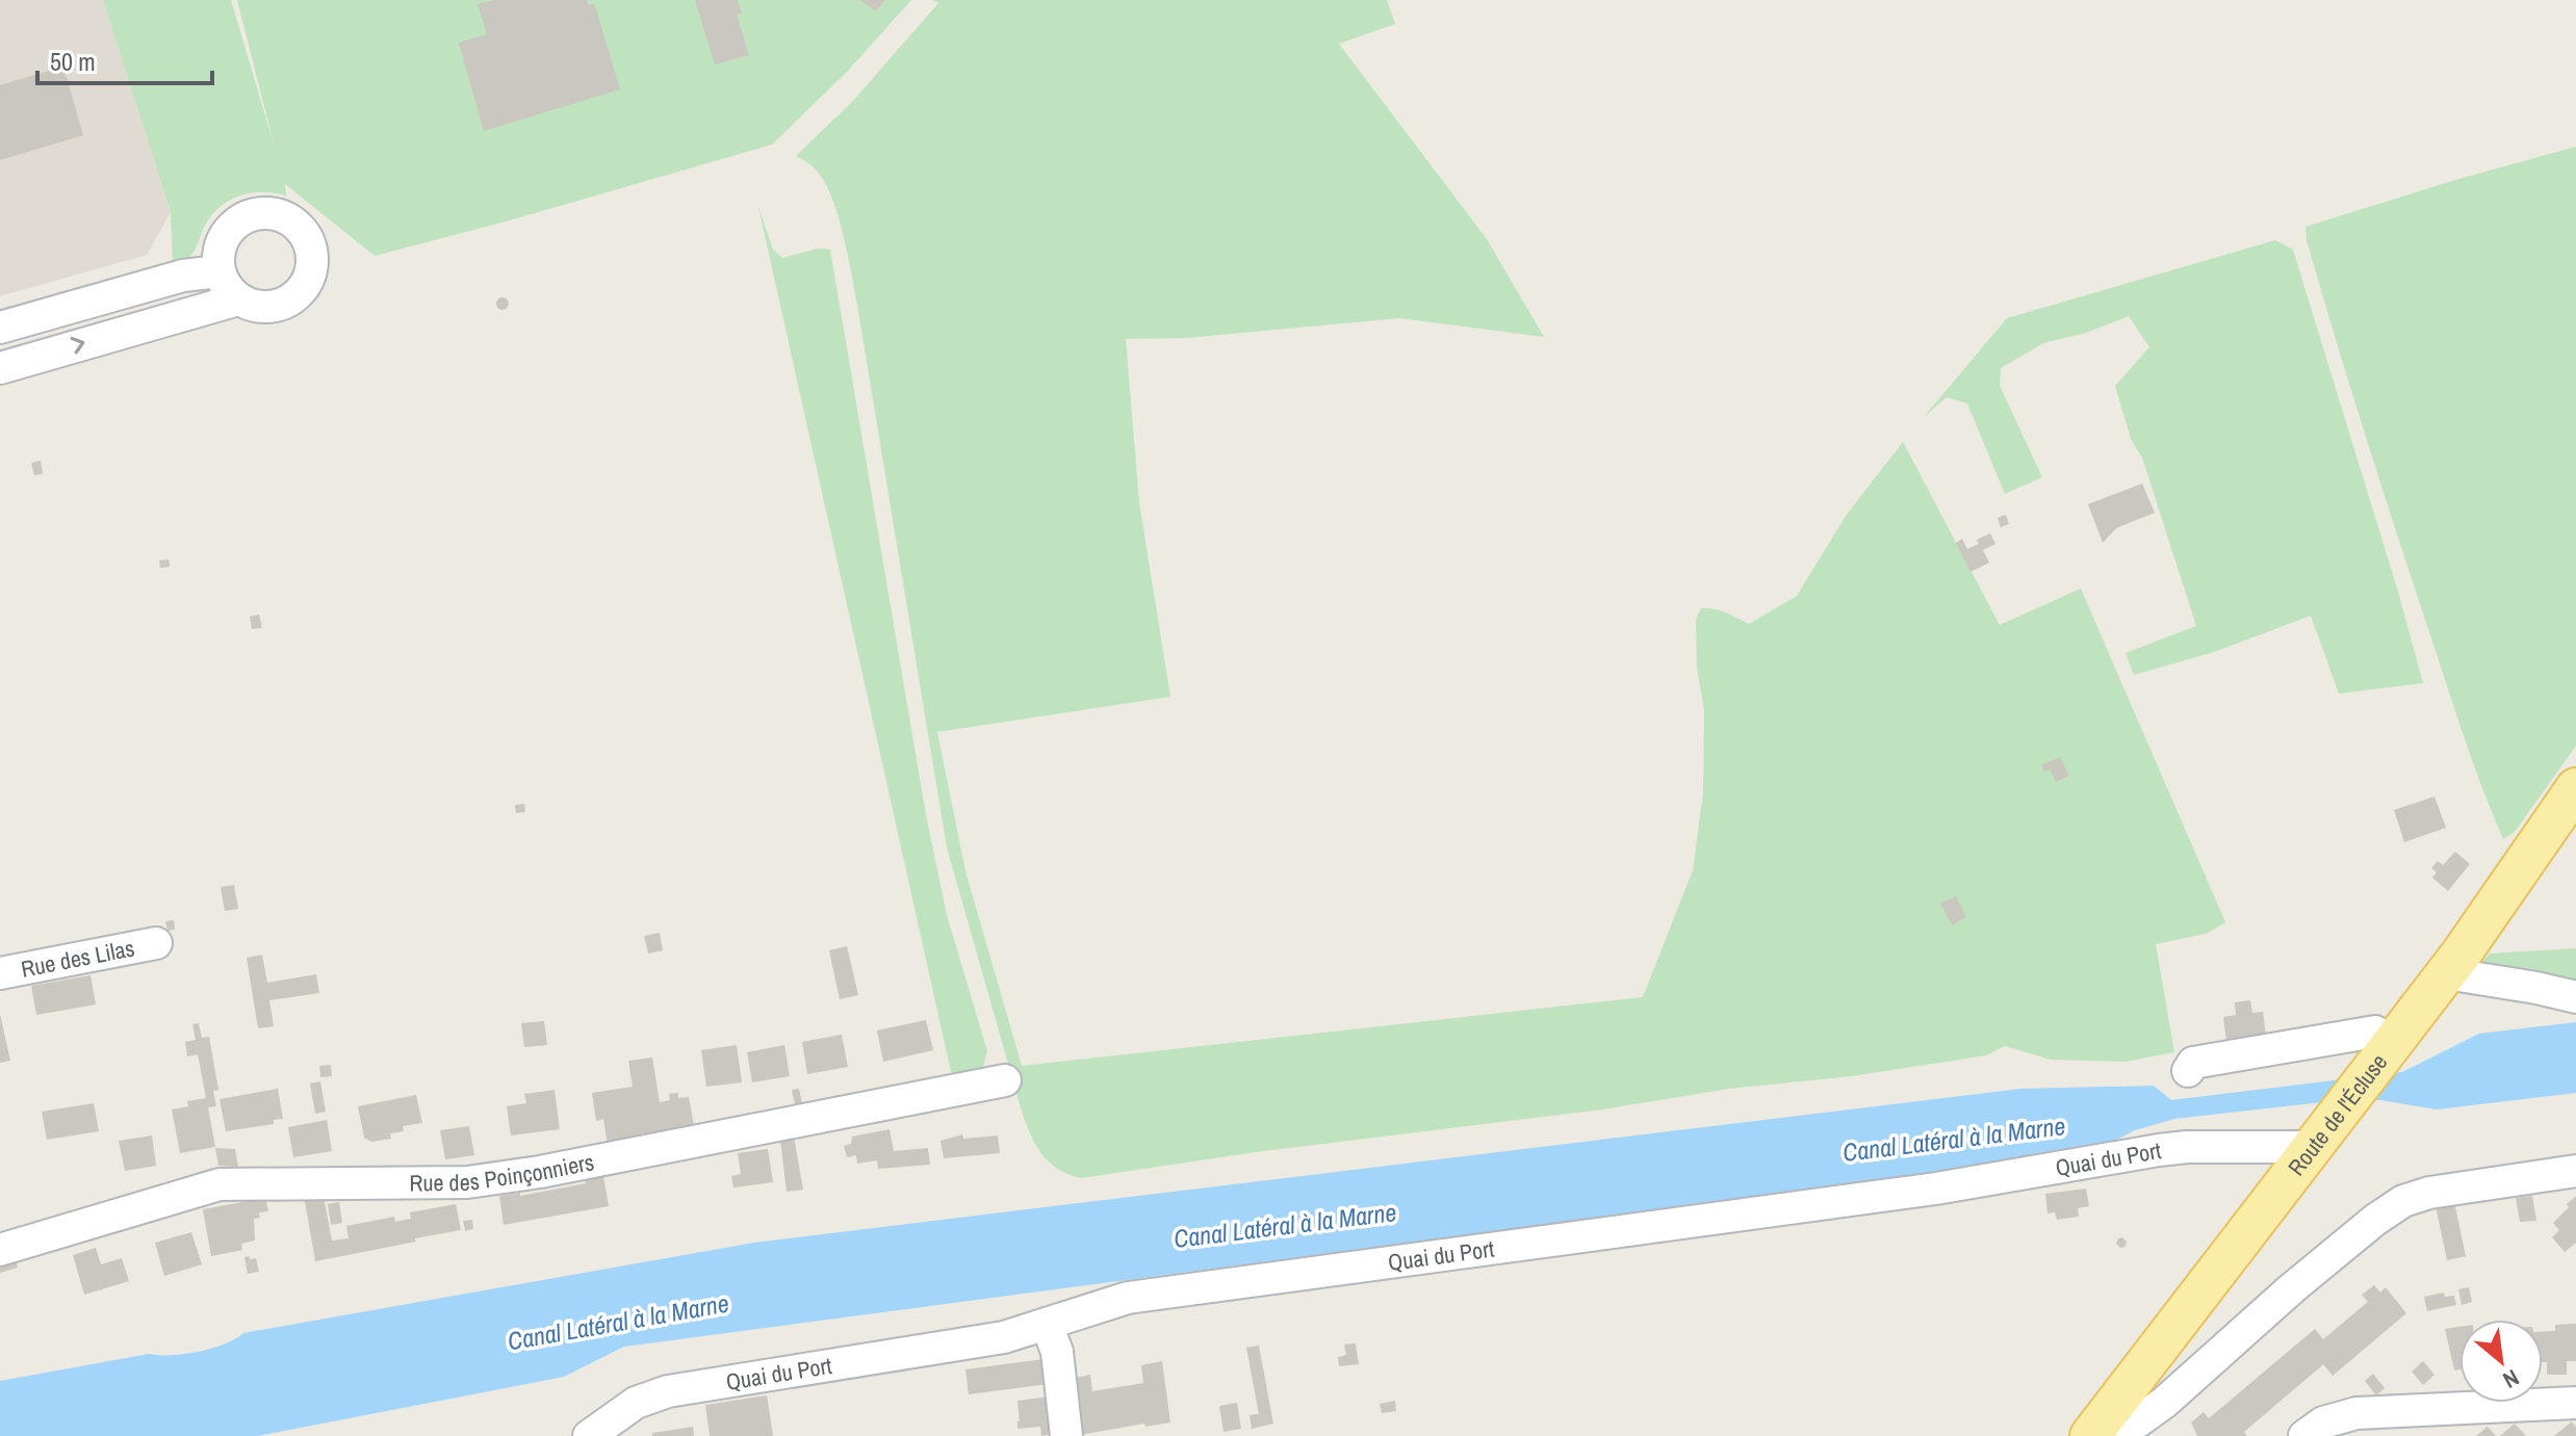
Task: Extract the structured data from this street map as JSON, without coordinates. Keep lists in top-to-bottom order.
{
  "streets": {
    "main road": ["Route de l'Écluse"],
    "street": ["Rue des Lilas", "Quai du Port", "Rue des Poinçonniers"]
  },
  "crossings": [
    ["Route de l'Écluse", "Quai du Port"]
  ],
  "water": ["Canal Latéral à la Marne"],
  "scale_bar": "50 m",
  "north": "bottom right"
}
